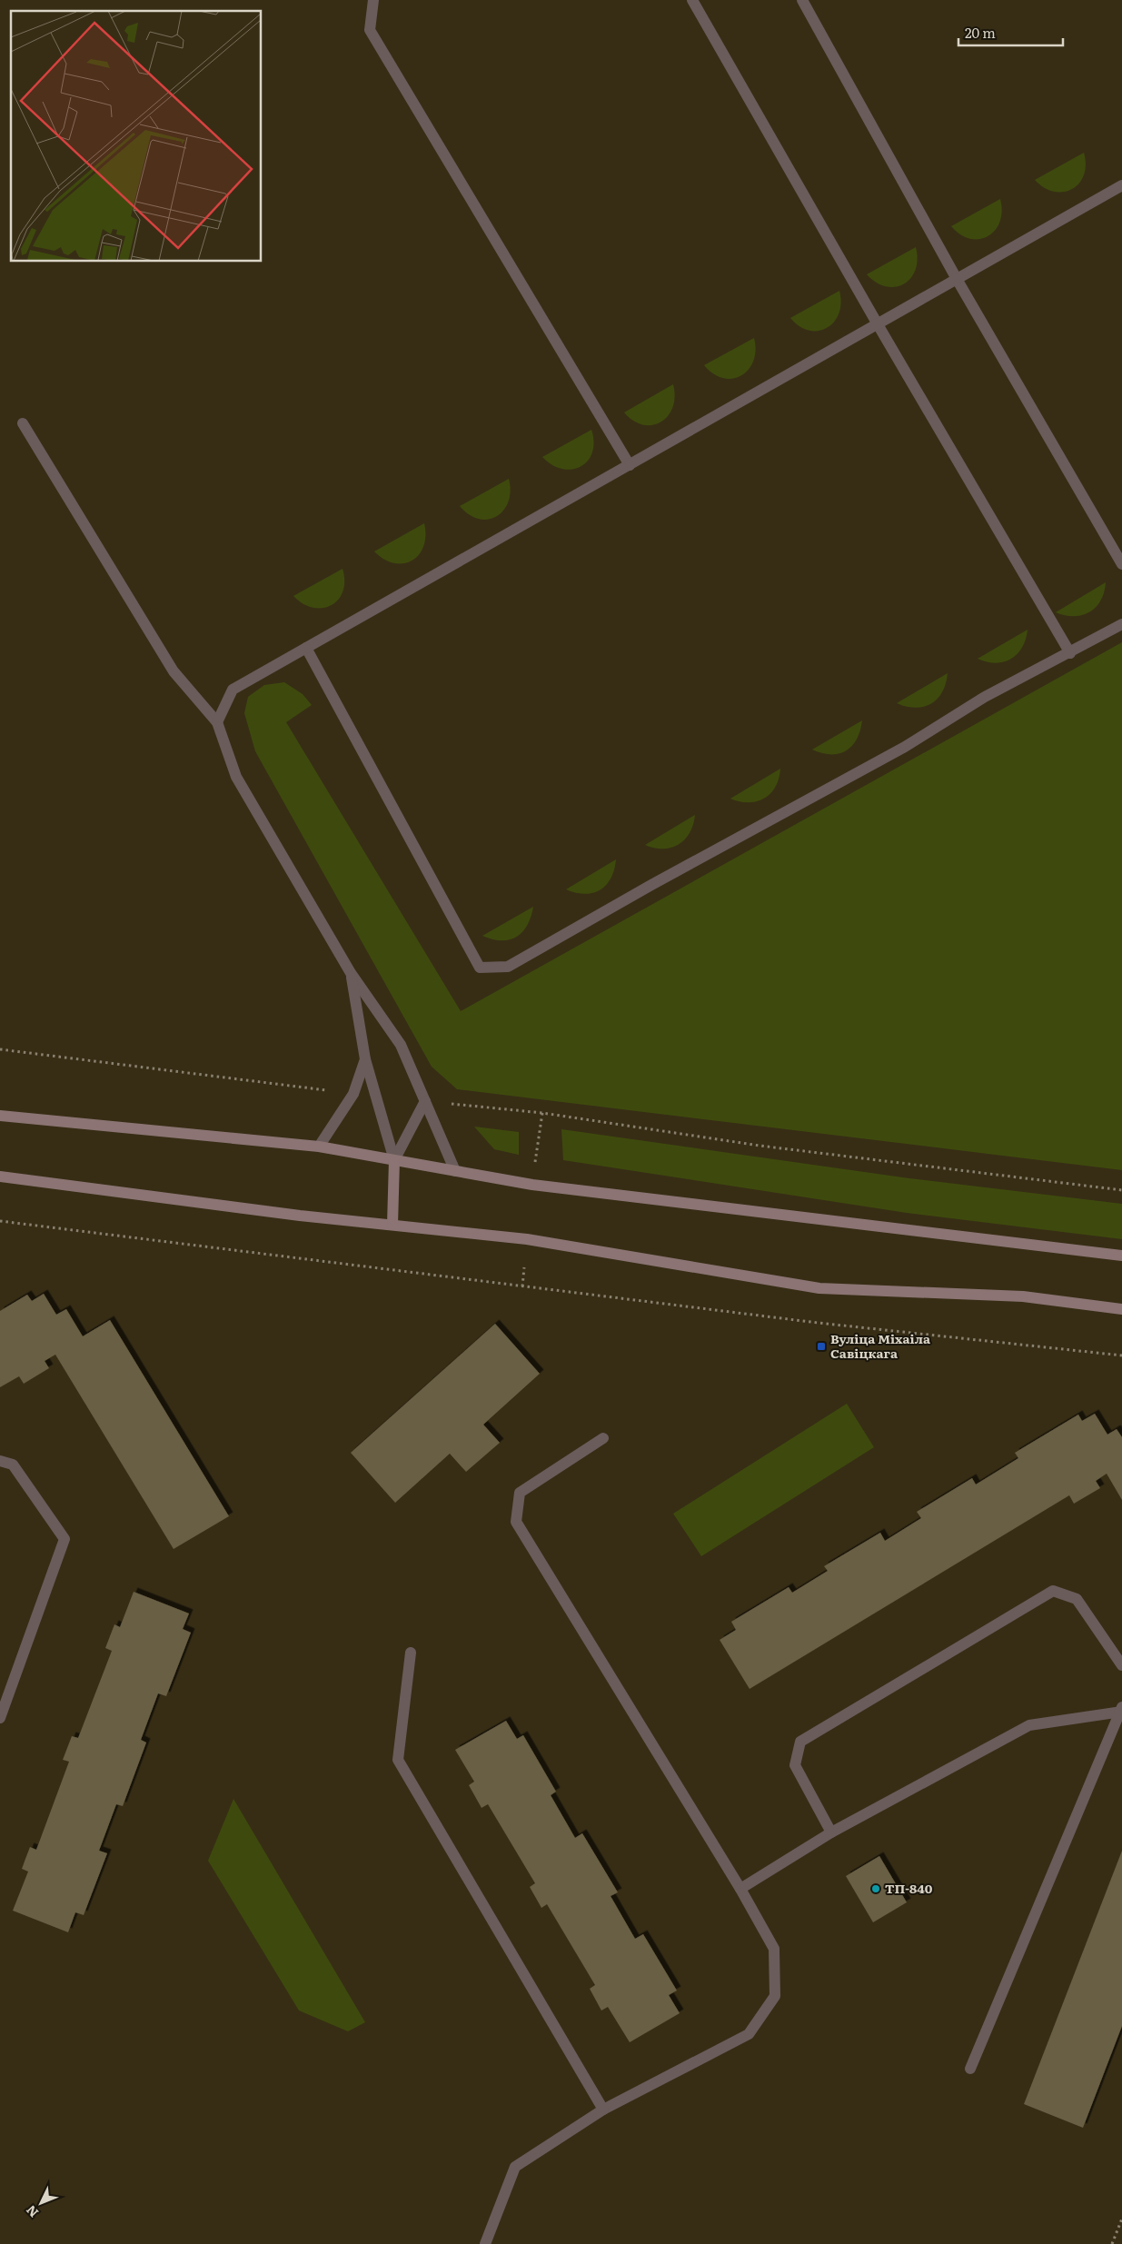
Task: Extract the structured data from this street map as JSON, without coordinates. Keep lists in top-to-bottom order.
{
  "places": {
    "transit": ["Вуліца Міхаіла Савіцкага"],
    "other": ["ТП-840"]
  },
  "scale_bar": "20 m",
  "north": "bottom left"
}
